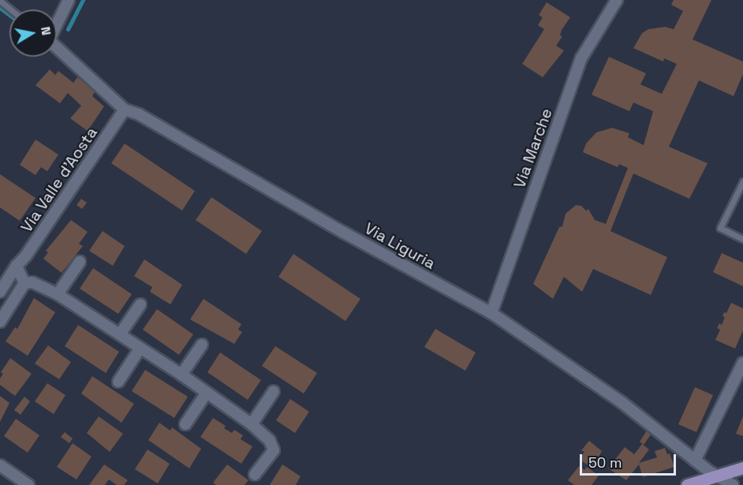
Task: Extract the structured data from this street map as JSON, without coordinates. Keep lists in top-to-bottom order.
{
  "streets": {
    "street": ["Via Marche", "Via Valle d'Aosta", "Via Liguria"]
  },
  "crossings": [
    ["Via Marche", "Via Liguria"],
    ["Via Valle d'Aosta", "Via Liguria"]
  ],
  "scale_bar": "50 m",
  "north": "right"
}
